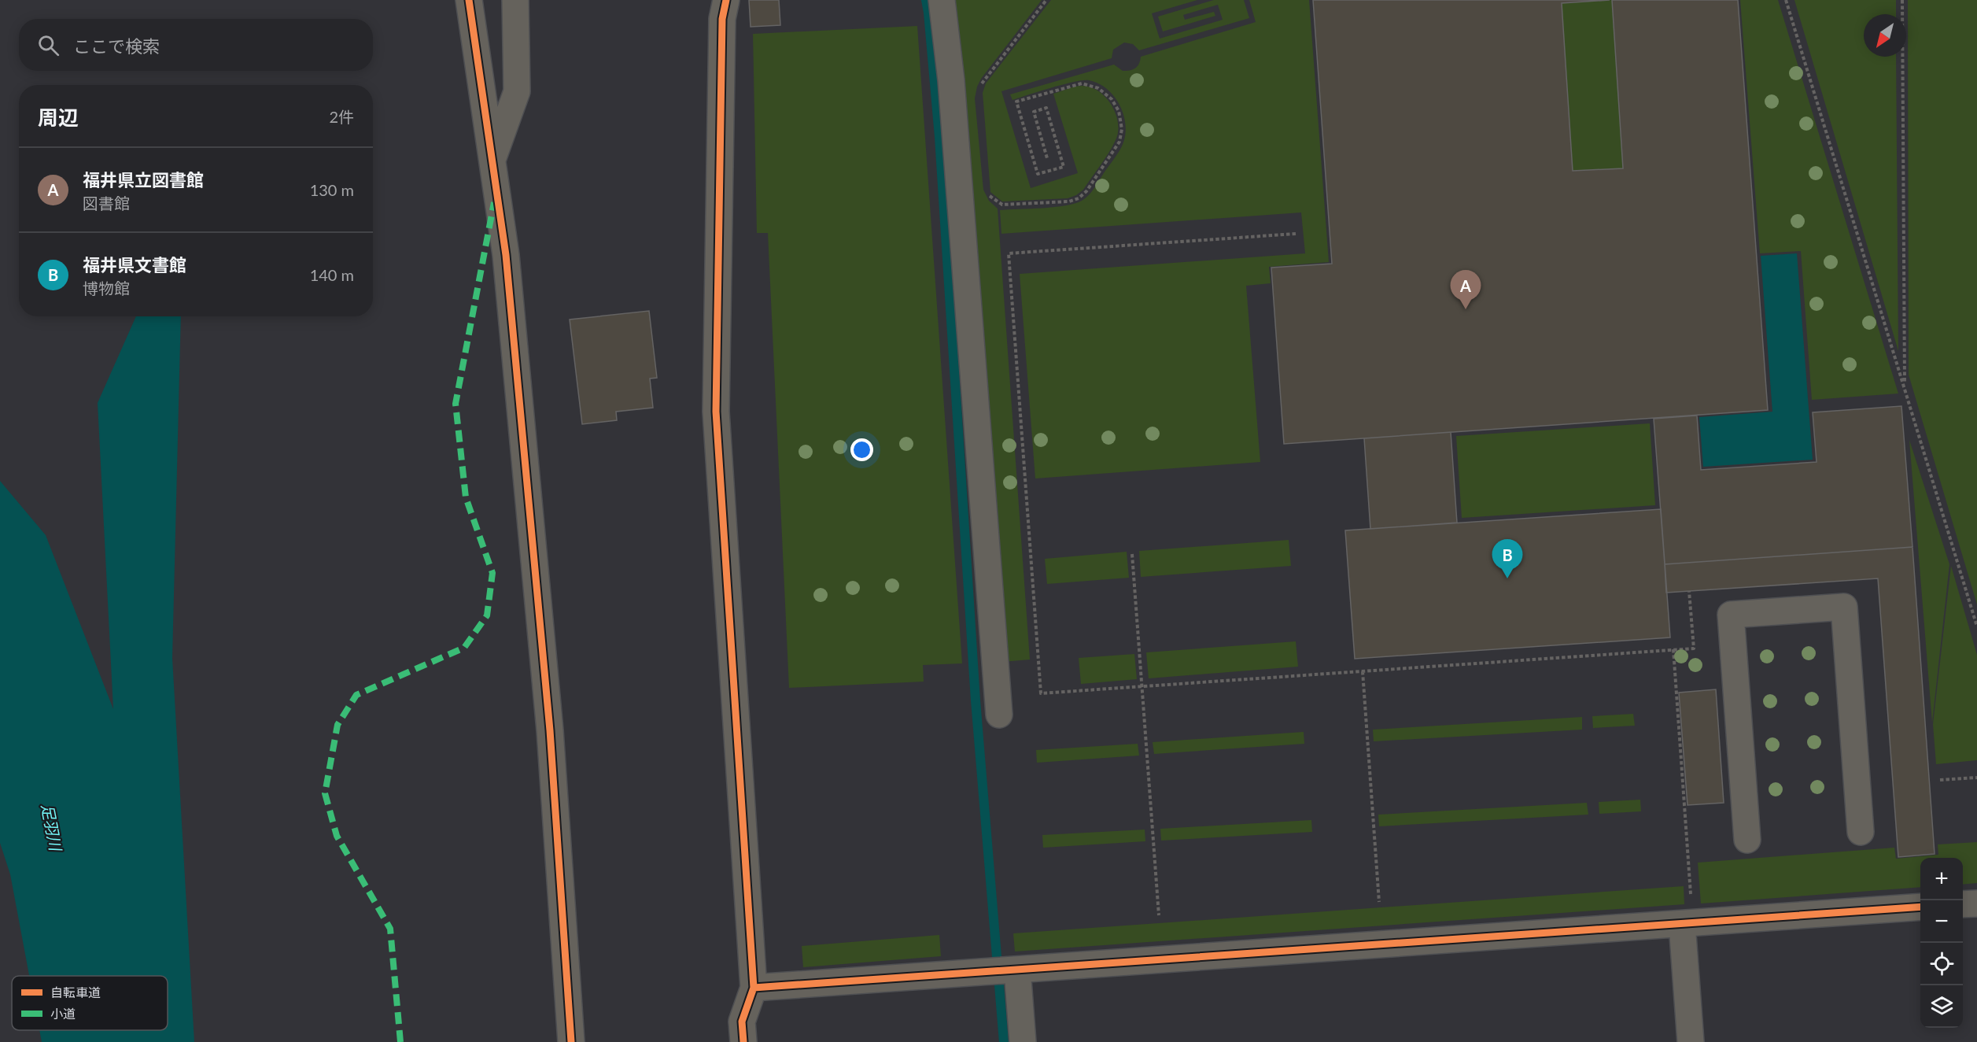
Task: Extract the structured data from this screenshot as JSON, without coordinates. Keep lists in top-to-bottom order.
{
  "water": ["足羽川"],
  "legend": ["自転車道", "小道"],
  "north": "bottom left",
  "page": {
    "search": "ここで検索",
    "heading": ["周辺", "2件"],
    "list": [
      {
        "mark": "A",
        "name": "福井県立図書館",
        "note": "図書館",
        "value": "130 m"
      },
      {
        "mark": "B",
        "name": "福井県文書館",
        "note": "博物館",
        "value": "140 m"
      }
    ],
    "pins": ["A", "B"],
    "map_buttons": ["+", "−"]
  }
}
